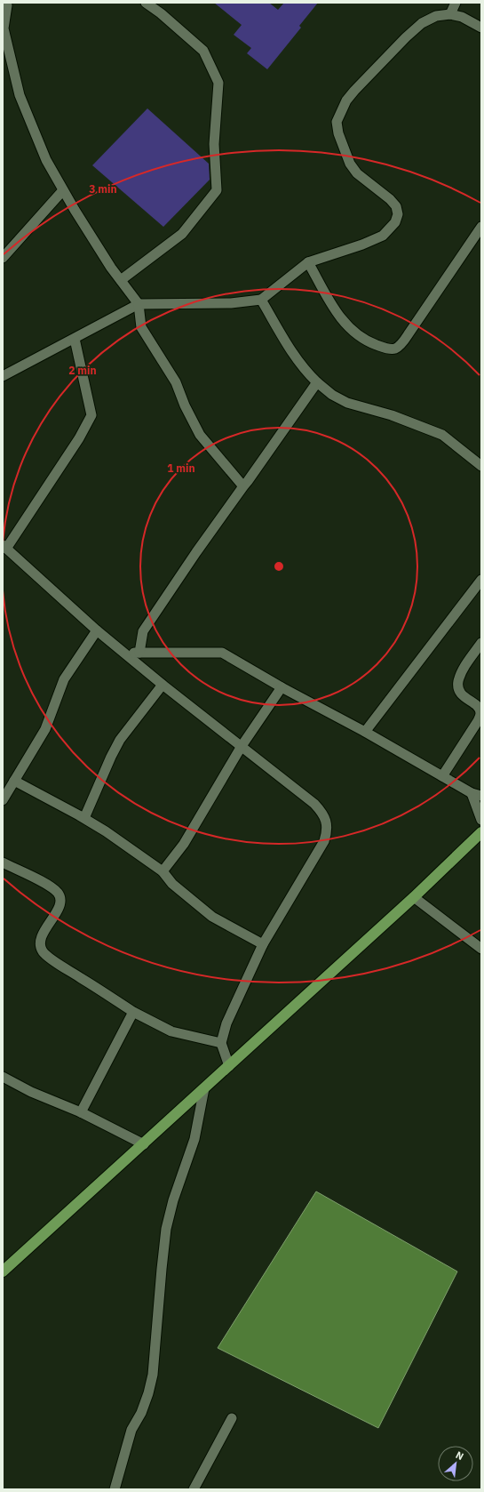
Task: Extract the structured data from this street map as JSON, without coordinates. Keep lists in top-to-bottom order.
{
  "north": "top right",
  "rings": ["3 min", "2 min", "1 min"]
}
